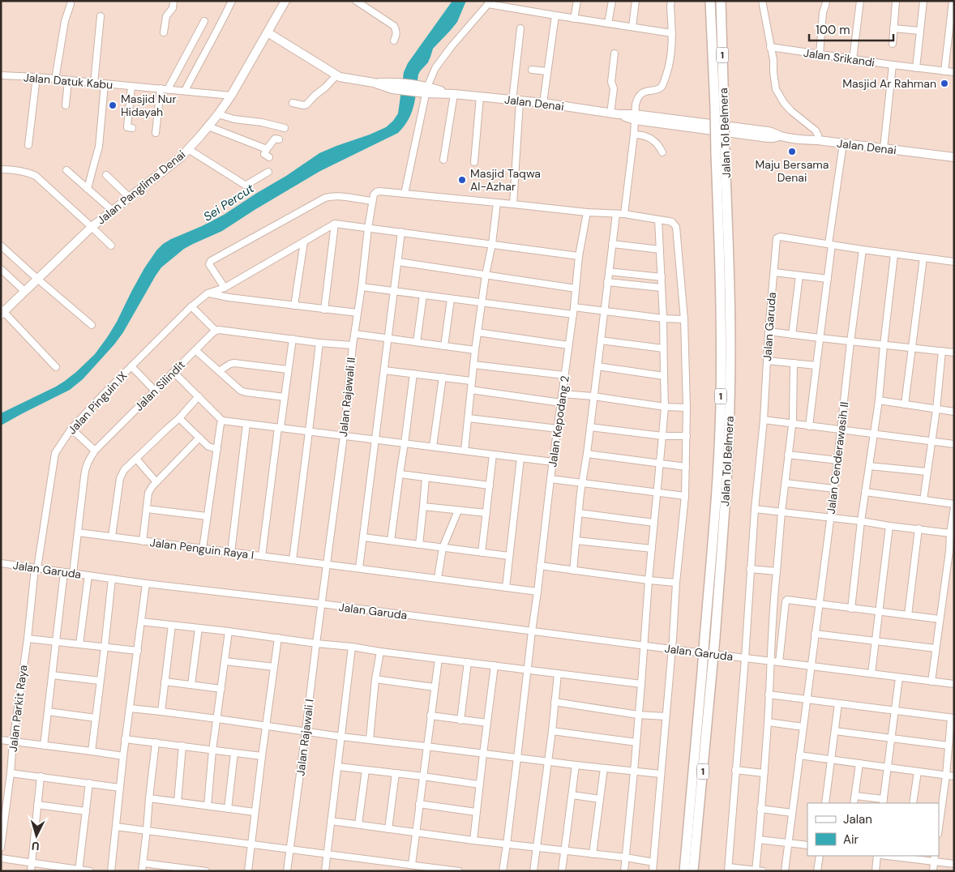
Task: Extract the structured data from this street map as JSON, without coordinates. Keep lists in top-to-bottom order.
{
  "streets": {
    "highway": ["1", "Jalan Tol Belmera"],
    "main road": ["Jalan Denai", "Jalan Panglima Denai"],
    "street": [
      "Jalan Srikandi",
      "Jalan Datuk Kabu",
      "Jalan Garuda",
      "Jalan Silindit",
      "Jalan Rajawali II",
      "Jalan Pinguin IX",
      "Jalan Kepodang 2",
      "Jalan Cenderawasih II",
      "Jalan Penguin Raya I",
      "Jalan Parkit Raya",
      "Jalan Rajawali I"
    ]
  },
  "crossings": [
    ["Jalan Datuk Kabu", "Jalan Panglima Denai"],
    ["Jalan Denai", "Jalan Panglima Denai"],
    ["Jalan Garuda", "Jalan Silindit"],
    ["Jalan Garuda", "Jalan Rajawali II"],
    ["Jalan Garuda", "Jalan Pinguin IX"],
    ["Jalan Garuda", "Jalan Kepodang 2"],
    ["Jalan Garuda", "Jalan Cenderawasih II"],
    ["Jalan Garuda", "Jalan Parkit Raya"],
    ["Jalan Garuda", "Jalan Rajawali I"],
    ["Jalan Silindit", "Jalan Penguin Raya I"],
    ["Jalan Rajawali II", "Jalan Penguin Raya I"],
    ["Jalan Rajawali II", "Jalan Rajawali I"],
    ["Jalan Pinguin IX", "Jalan Parkit Raya"],
    ["Jalan Kepodang 2", "Jalan Penguin Raya I"]
  ],
  "water": ["Sei Percut"],
  "places": [
    "Masjid Ar Rahman",
    "Masjid Nur Hidayah",
    "Maju Bersama Denai",
    "Masjid Taqwa Al-Azhar"
  ],
  "legend": ["Jalan", "Air"],
  "scale_bar": "100 m",
  "north": "bottom"
}
